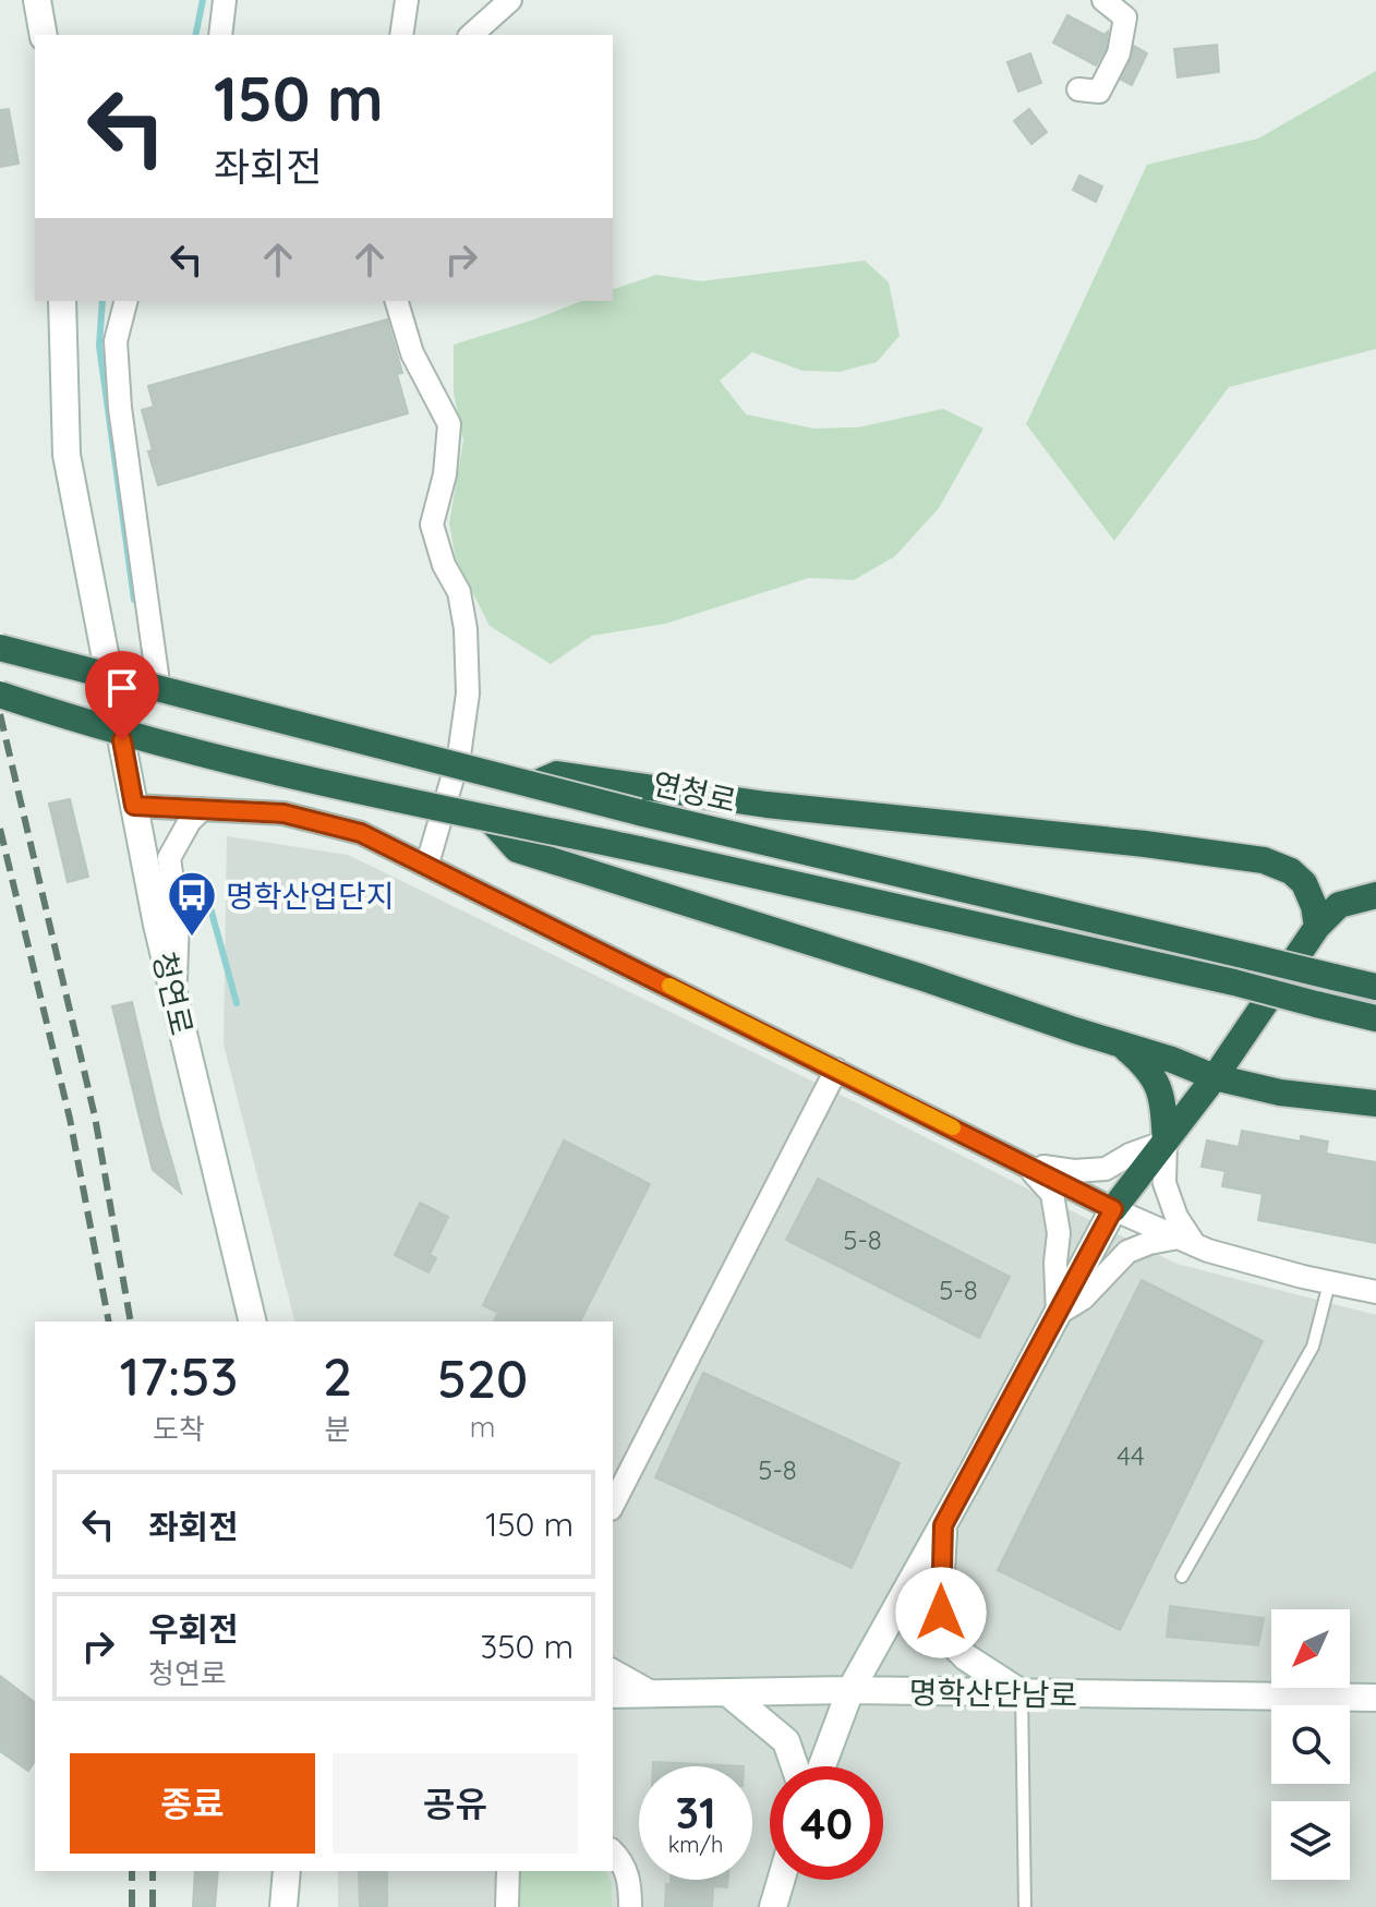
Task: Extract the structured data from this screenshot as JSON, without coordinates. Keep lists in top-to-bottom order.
{
  "streets": {
    "highway": ["연청로"],
    "street": ["청연로", "명학산단남로"]
  },
  "places": {
    "bus stop": ["명학산업단지"]
  },
  "house_numbers": [
    "5-8",
    "5-8",
    "44",
    "5-8"
  ],
  "north": "bottom left",
  "page": {
    "turn": ["150 m", "좌회전"],
    "eta": [
      "17:53",
      "도착",
      "2",
      "분",
      "520",
      "m"
    ],
    "list": [
      {
        "name": "좌회전",
        "value": "150 m"
      },
      {
        "name": "우회전",
        "note": "청연로",
        "value": "350 m"
      }
    ],
    "buttons": ["종료", "공유"],
    "speed": "31 km/h",
    "limit": "40"
  }
}
